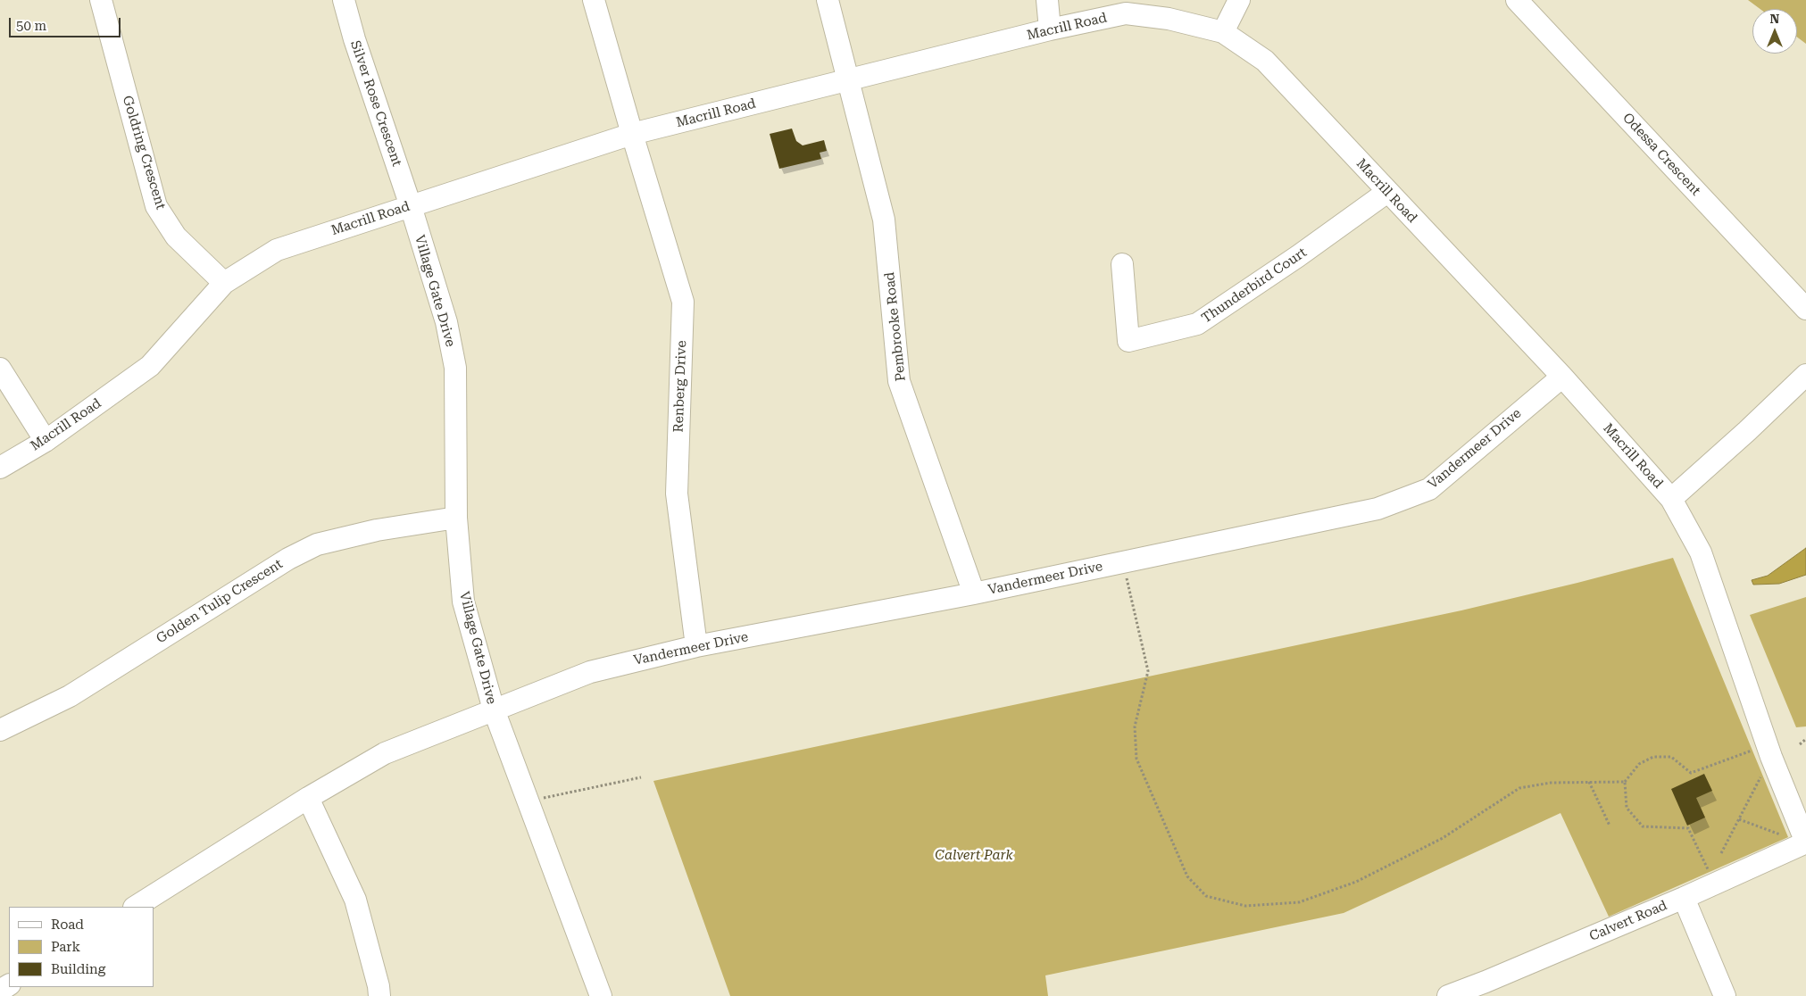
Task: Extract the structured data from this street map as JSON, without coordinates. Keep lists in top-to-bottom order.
{
  "streets": {
    "street": [
      "Macrill Road",
      "Silver Rose Crescent",
      "Goldring Crescent",
      "Odessa Crescent",
      "Thunderbird Court",
      "Village Gate Drive",
      "Pembrooke Road",
      "Renberg Drive",
      "Vandermeer Drive",
      "Golden Tulip Crescent",
      "Calvert Road"
    ]
  },
  "crossings": [
    ["Macrill Road", "Silver Rose Crescent"],
    ["Macrill Road", "Goldring Crescent"],
    ["Macrill Road", "Thunderbird Court"],
    ["Macrill Road", "Village Gate Drive"],
    ["Macrill Road", "Pembrooke Road"],
    ["Macrill Road", "Renberg Drive"],
    ["Macrill Road", "Vandermeer Drive"],
    ["Macrill Road", "Calvert Road"],
    ["Silver Rose Crescent", "Village Gate Drive"],
    ["Village Gate Drive", "Vandermeer Drive"],
    ["Village Gate Drive", "Golden Tulip Crescent"],
    ["Pembrooke Road", "Vandermeer Drive"],
    ["Renberg Drive", "Vandermeer Drive"]
  ],
  "parks": ["Calvert Park"],
  "legend": ["Road", "Park", "Building"],
  "scale_bar": "50 m",
  "north": "top"
}
